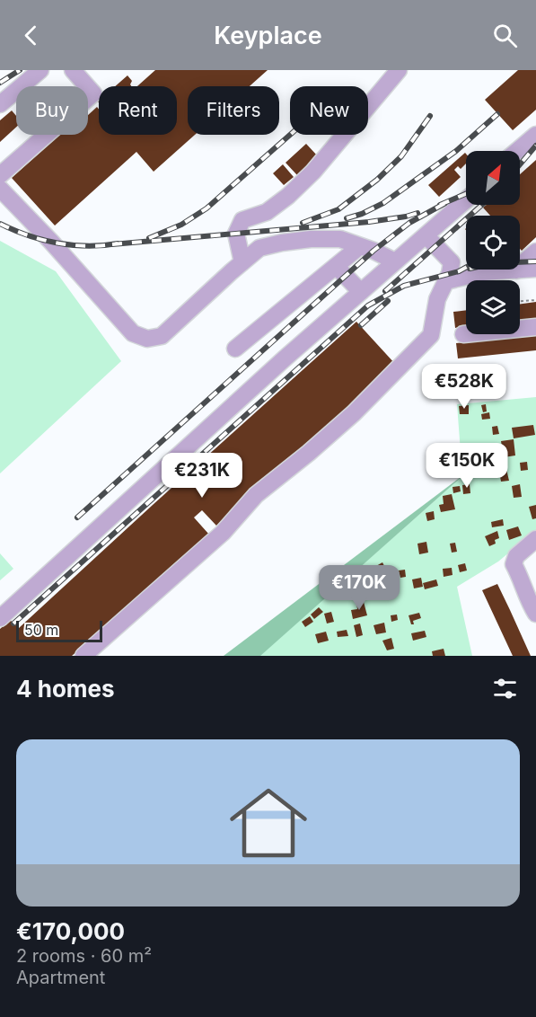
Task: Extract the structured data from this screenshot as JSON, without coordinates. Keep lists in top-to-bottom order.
{
  "scale_bar": "50 m",
  "north": "top right",
  "page": {
    "header": "Keyplace",
    "chip": [
      "Buy",
      "Rent",
      "Filters",
      "New"
    ],
    "price": [
      "€528K",
      "€150K",
      "€231K",
      "€170K"
    ],
    "scale": "50 m",
    "heading": "4 homes",
    "list": [
      {
        "name": "€170,000",
        "note": "2 rooms · 60 m² · Apartment"
      }
    ]
  }
}
